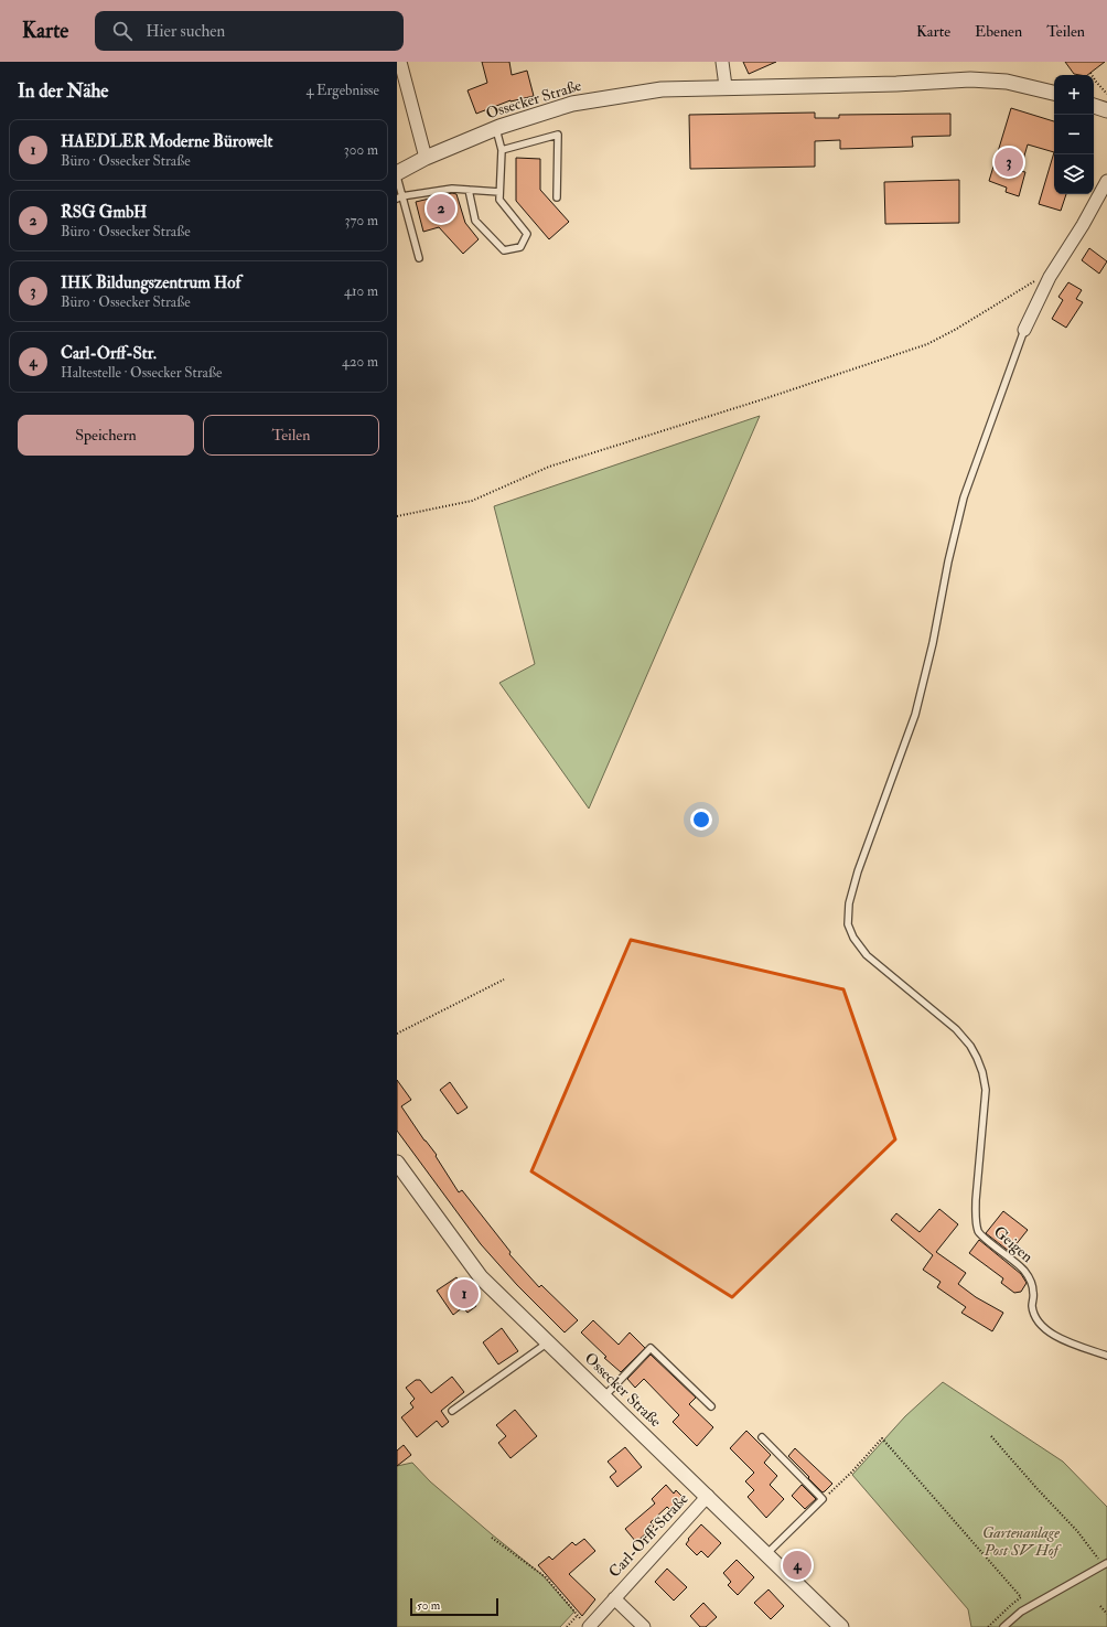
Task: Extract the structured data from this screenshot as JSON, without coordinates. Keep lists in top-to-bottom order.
{
  "streets": {
    "street": ["Ossecker Straße", "Carl-Orff-Straße"],
    "lane": ["Geigen"]
  },
  "crossings": [
    ["Ossecker Straße", "Carl-Orff-Straße"]
  ],
  "parks": ["Gartenanlage Post SV Hof"],
  "scale_bar": "50 m",
  "page": {
    "header": "Karte",
    "search": "Hier suchen",
    "nav": ["Karte", "Ebenen", "Teilen"],
    "heading": ["In der Nähe", "4 Ergebnisse"],
    "map_buttons": ["+", "−"],
    "list": [
      {
        "mark": "1",
        "name": "HAEDLER Moderne Bürowelt",
        "note": "Büro · Ossecker Straße",
        "value": "300 m"
      },
      {
        "mark": "2",
        "name": "RSG GmbH",
        "note": "Büro · Ossecker Straße",
        "value": "370 m"
      },
      {
        "mark": "3",
        "name": "IHK Bildungszentrum Hof",
        "note": "Büro · Ossecker Straße",
        "value": "410 m"
      },
      {
        "mark": "4",
        "name": "Carl-Orff-Str.",
        "note": "Haltestelle · Ossecker Straße",
        "value": "420 m"
      }
    ],
    "pins": [
      "3",
      "2",
      "1",
      "4"
    ],
    "buttons": ["Speichern", "Teilen"],
    "scale": "50 m"
  }
}
